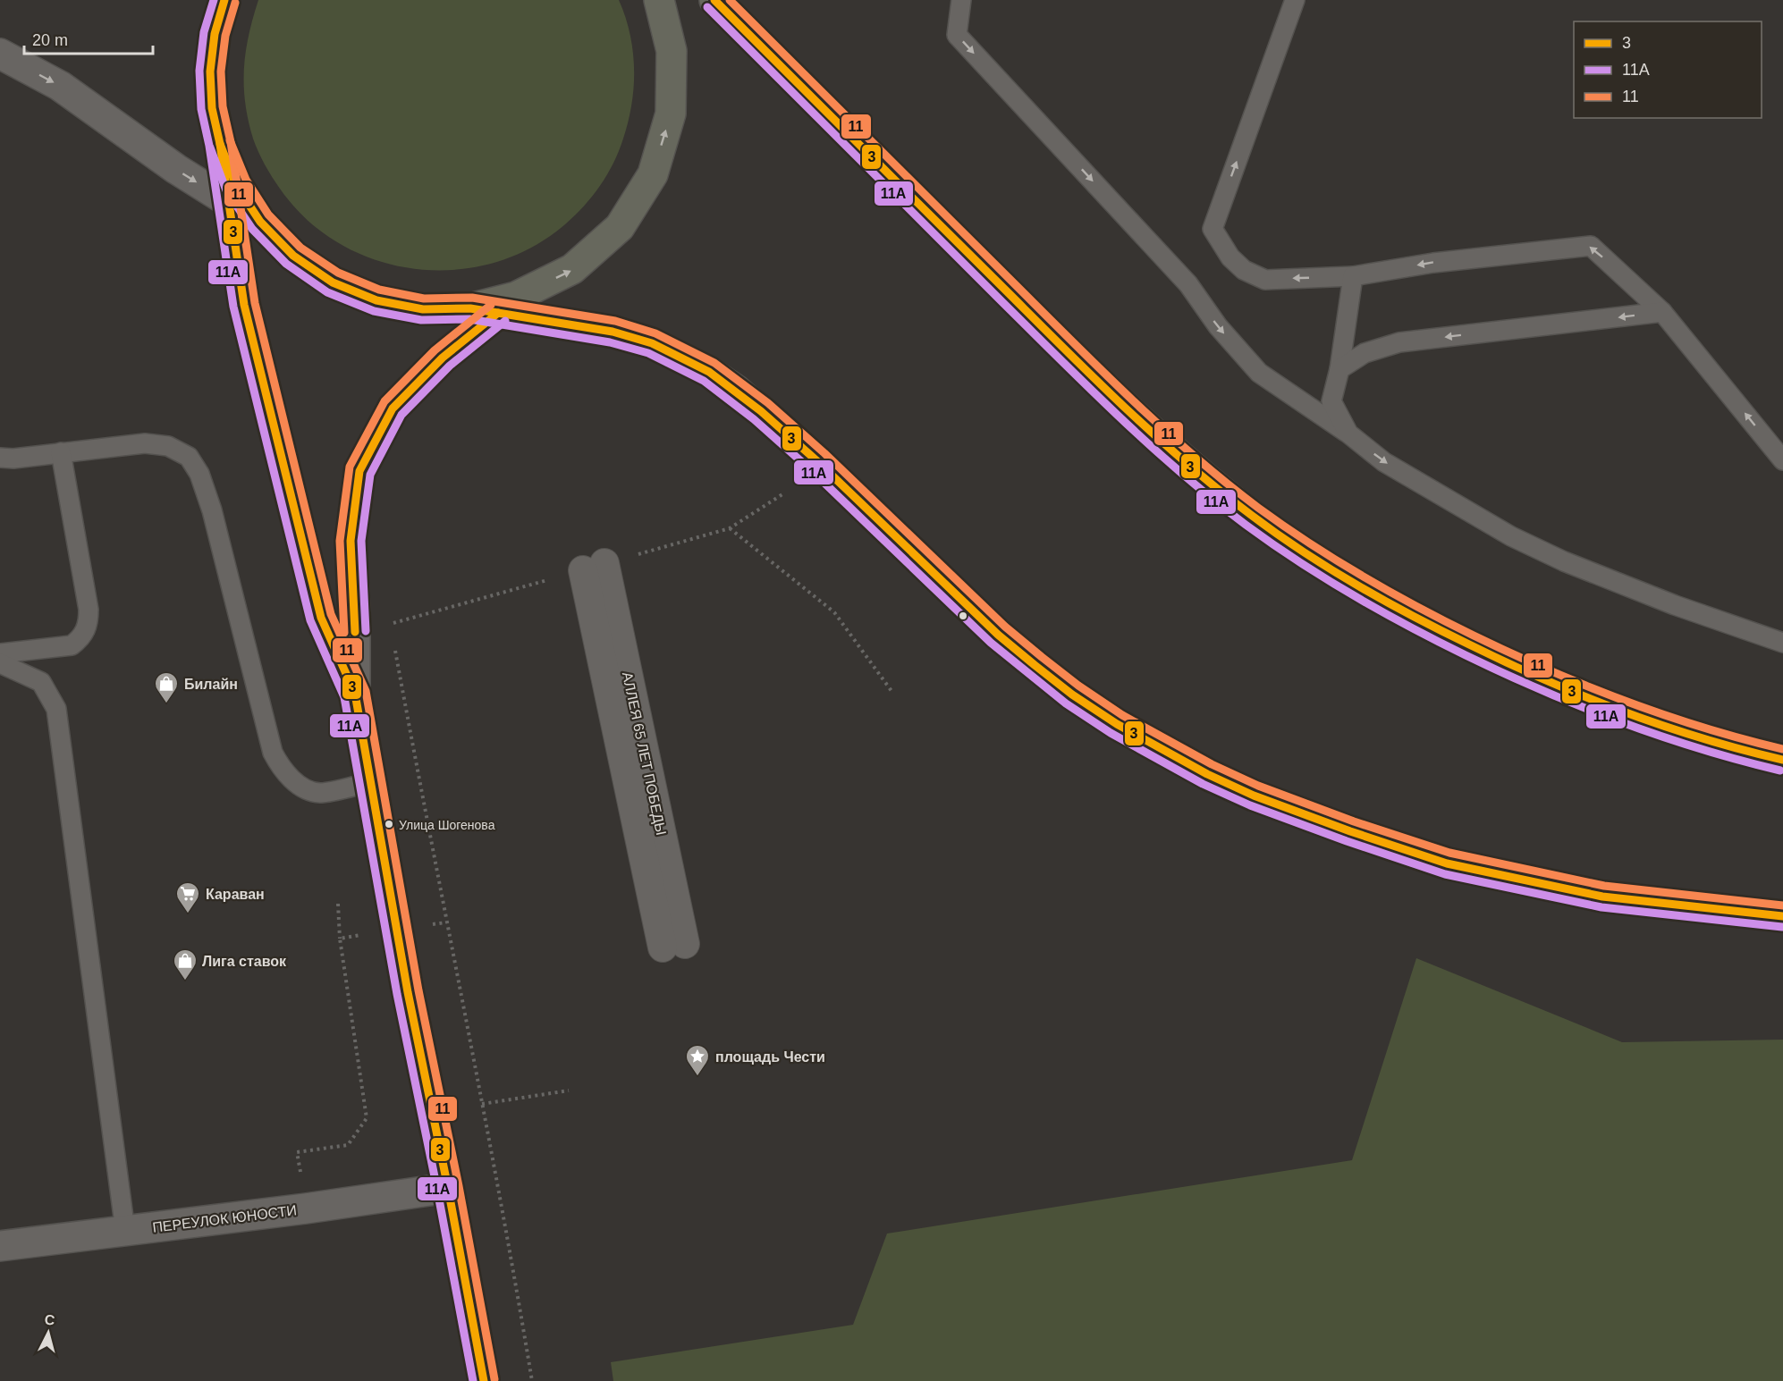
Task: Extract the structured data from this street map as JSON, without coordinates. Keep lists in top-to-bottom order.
{
  "streets": {
    "street": ["АЛЛЕЯ 65 ЛЕТ ПОБЕДЫ", "ПЕРЕУЛОК ЮНОСТИ"]
  },
  "places": {
    "shop": ["Билайн", "Лига ставок"],
    "other": ["Улица Шогенова"],
    "supermarket": ["Караван"],
    "place": ["площадь Чести"]
  },
  "lines": ["transit line 3", "transit line 11А", "transit line 11"],
  "legend": ["3", "11А", "11"],
  "scale_bar": "20 m",
  "north": "top"
}
